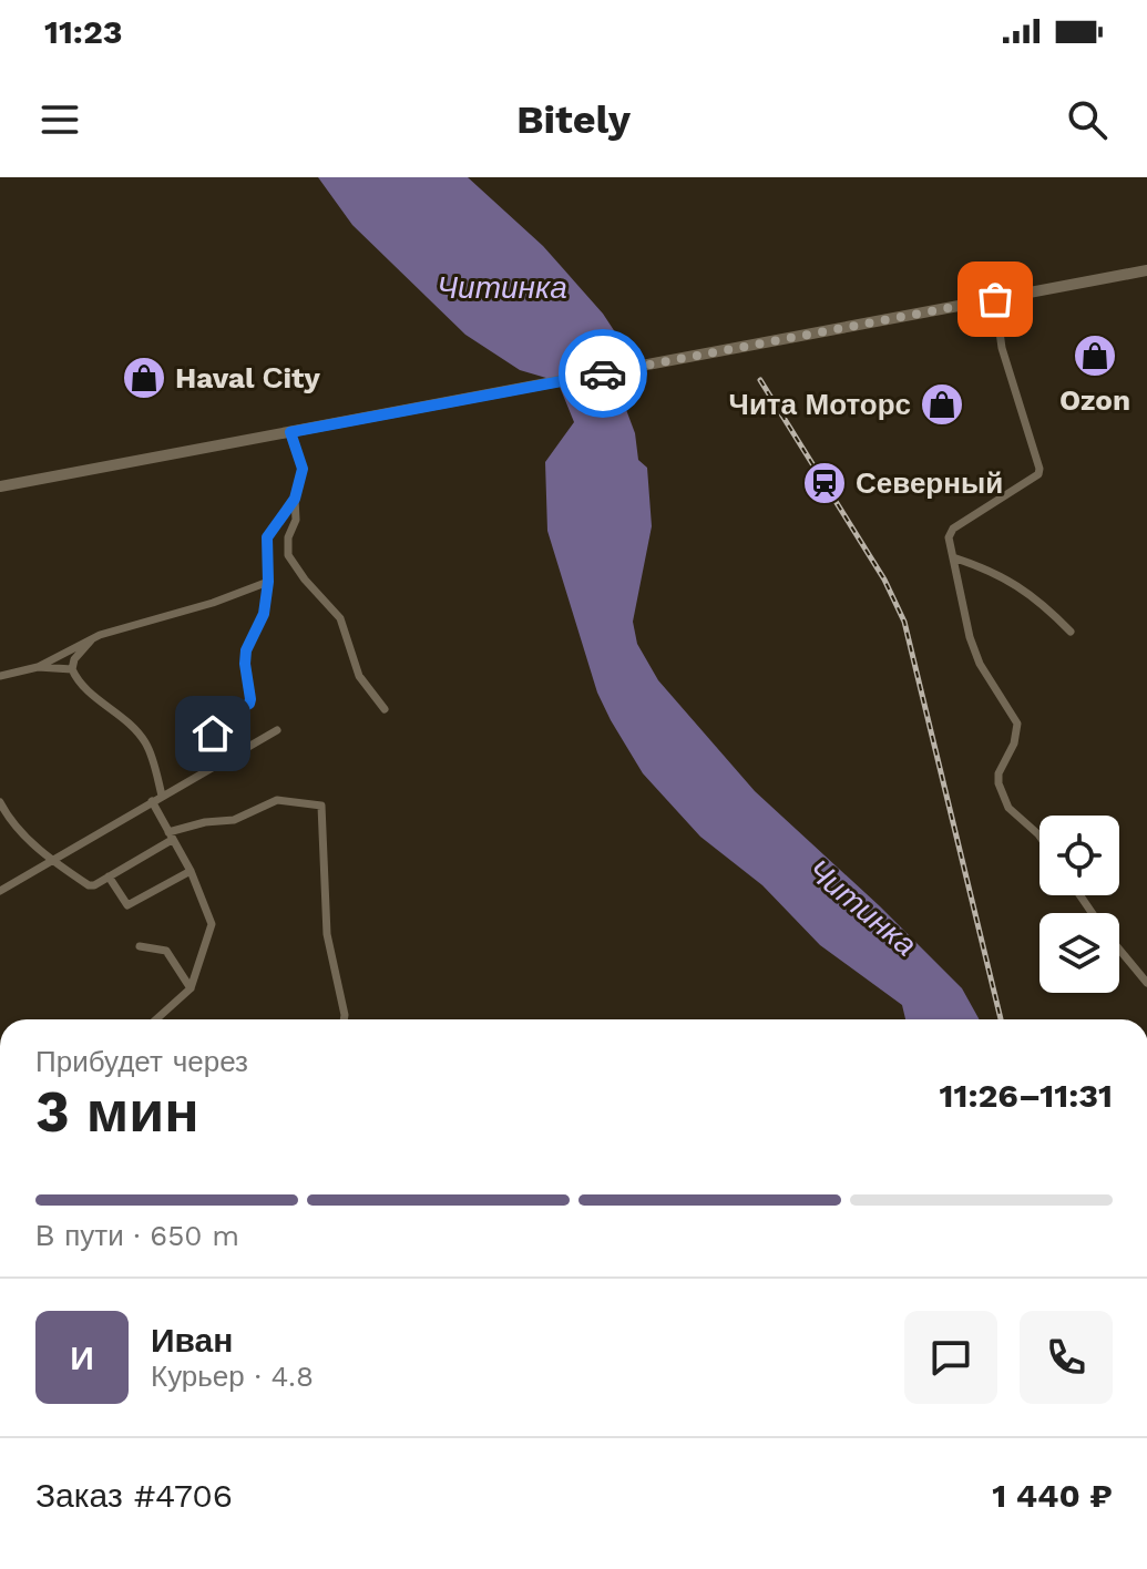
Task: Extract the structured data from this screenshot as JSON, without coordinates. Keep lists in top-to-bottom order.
{
  "water": ["Читинка"],
  "places": {
    "shop": ["Ozon", "Haval Сity", "Чита Моторс"],
    "station": ["Северный"]
  },
  "page": {
    "status": "11:23",
    "header": "Bitely",
    "heading": ["3 мин", "Прибудет через", "11:26–11:31"],
    "panel": [
      "Иван",
      "Курьер · 4.8",
      "Заказ #4706",
      "1 440 ₽"
    ],
    "bar": "В пути · 650 m",
    "round": "И"
  }
}
